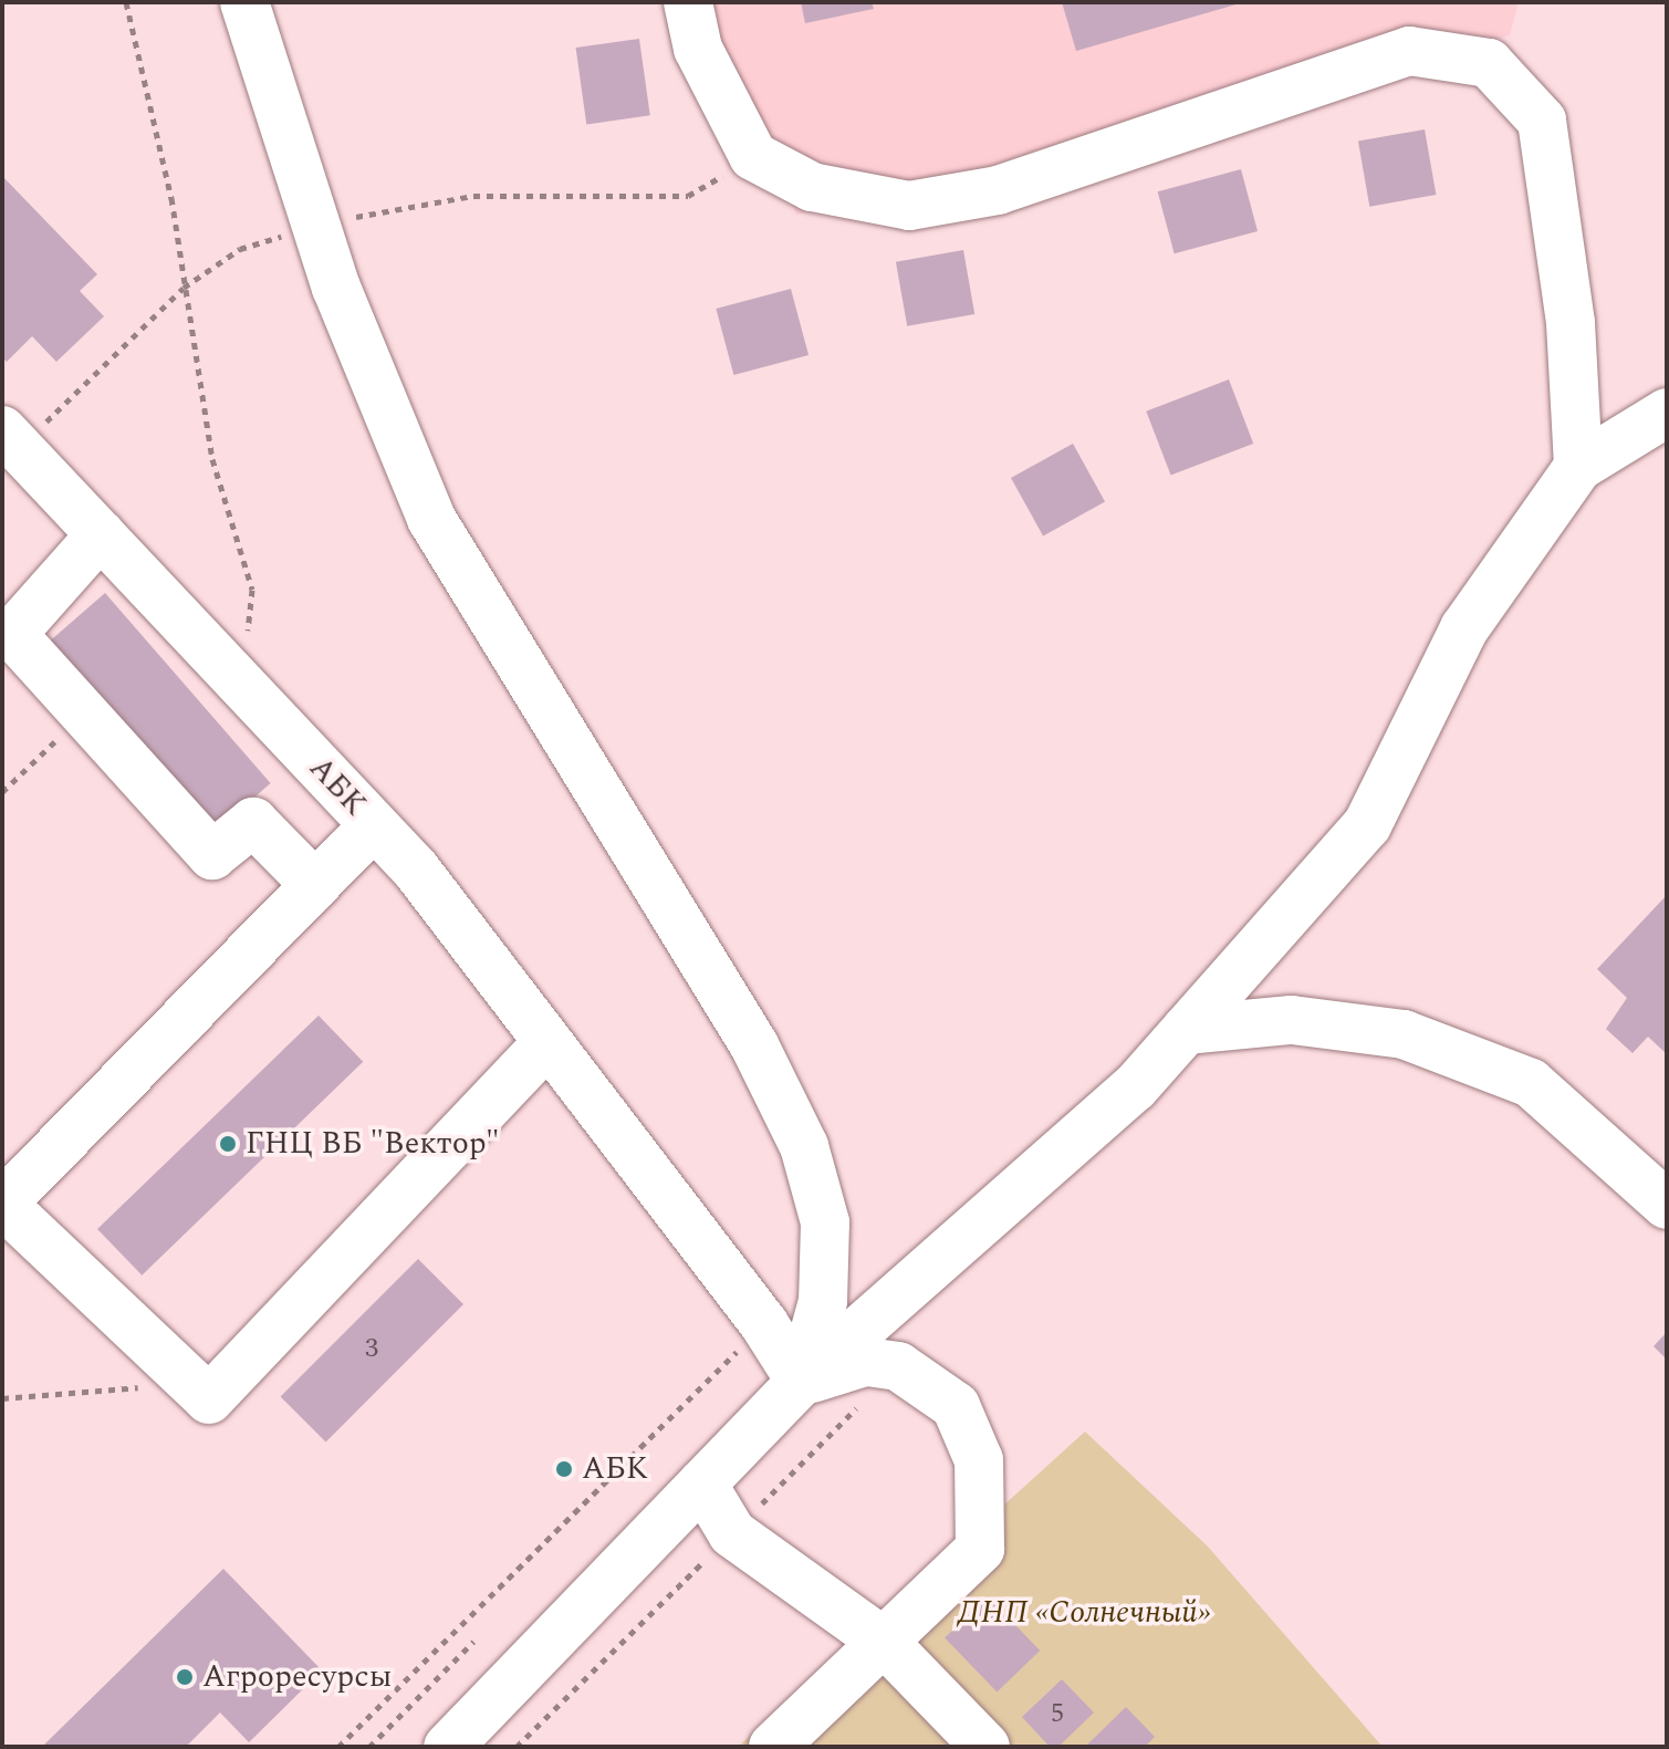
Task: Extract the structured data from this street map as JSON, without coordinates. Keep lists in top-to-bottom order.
{
  "streets": {
    "street": ["АБК"]
  },
  "parks": ["ДНП «Солнечный»"],
  "places": ["ГНЦ ВБ \"Вектор\"", "АБК", "Агроресурсы"],
  "house_numbers": ["3", "5"]
}
